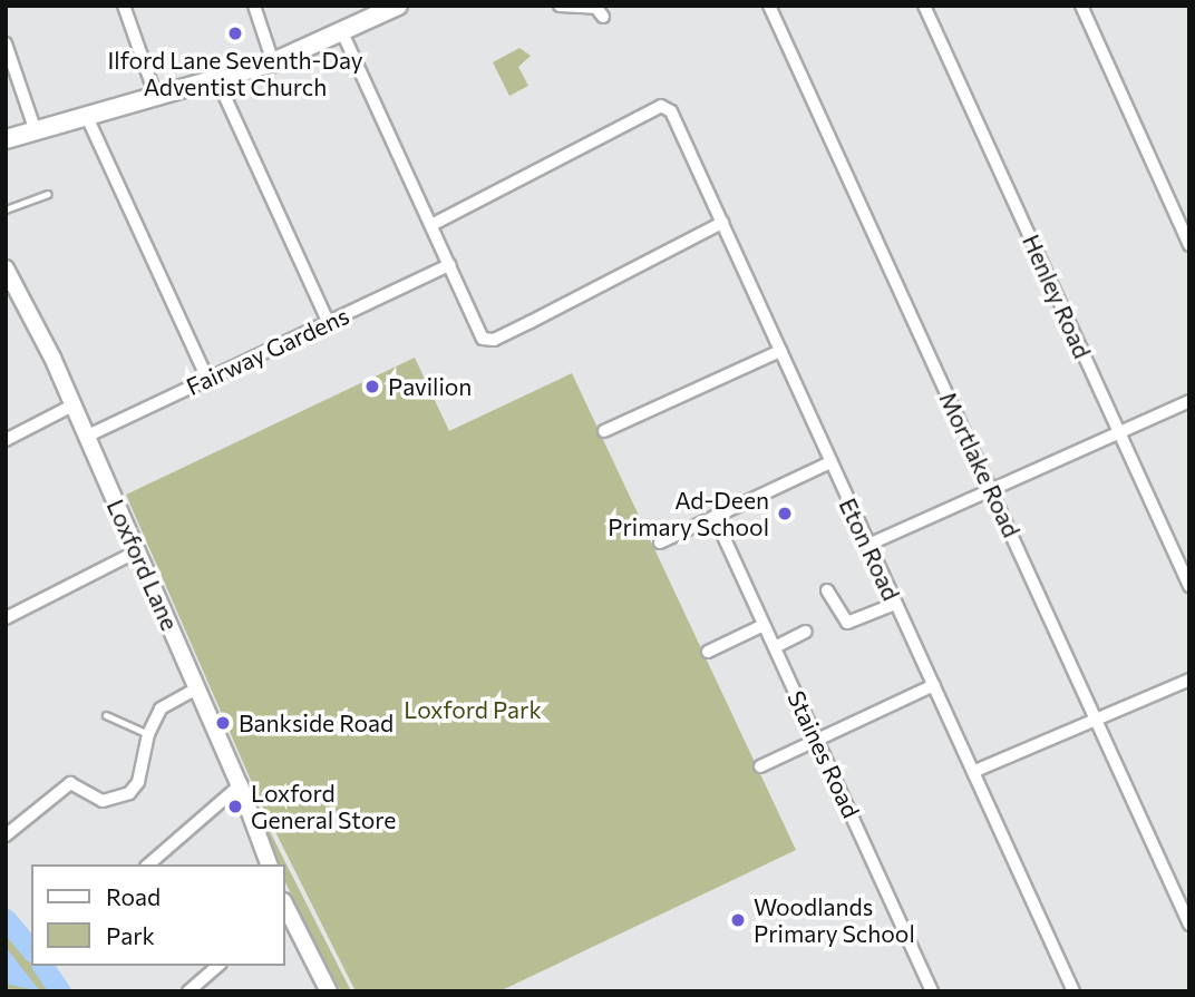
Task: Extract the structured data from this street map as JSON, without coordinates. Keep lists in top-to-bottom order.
{
  "streets": {
    "street": [
      "Henley Road",
      "Fairway Gardens",
      "Mortlake Road",
      "Eton Road",
      "Loxford Lane",
      "Staines Road"
    ]
  },
  "crossings": [
    ["Fairway Gardens", "Loxford Lane"]
  ],
  "parks": ["Loxford Park"],
  "places": [
    "Ilford Lane Seventh-Day Adventist Church",
    "Pavilion",
    "Ad-Deen Primary School",
    "Bankside Road",
    "Loxford General Store",
    "Woodlands Primary School"
  ],
  "legend": ["Road", "Park"]
}
